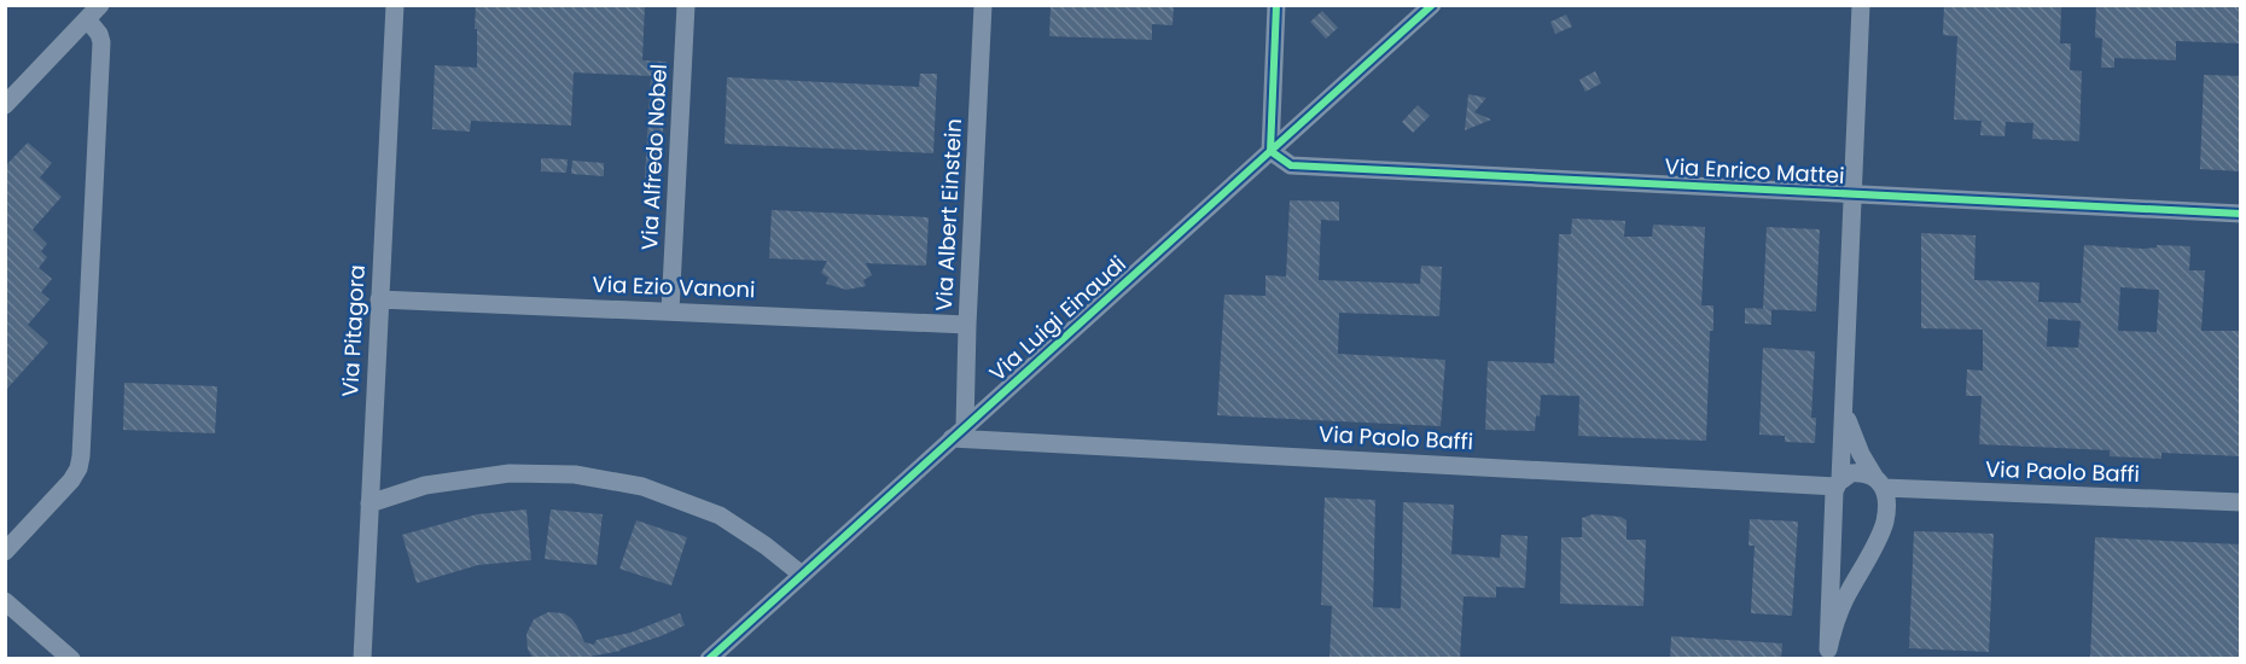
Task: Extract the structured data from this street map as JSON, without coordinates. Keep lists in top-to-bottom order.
{
  "streets": {
    "street": [
      "Via Alfredo Nobel",
      "Via Enrico Mattei",
      "Via Albert Einstein",
      "Via Ezio Vanoni",
      "Via Luigi Einaudi",
      "Via Pitagora",
      "Via Paolo Baffi"
    ]
  },
  "crossings": [
    ["Via Alfredo Nobel", "Via Ezio Vanoni"],
    ["Via Enrico Mattei", "Via Luigi Einaudi"],
    ["Via Albert Einstein", "Via Ezio Vanoni"],
    ["Via Albert Einstein", "Via Luigi Einaudi"],
    ["Via Albert Einstein", "Via Paolo Baffi"],
    ["Via Ezio Vanoni", "Via Pitagora"],
    ["Via Luigi Einaudi", "Via Paolo Baffi"]
  ]
}
